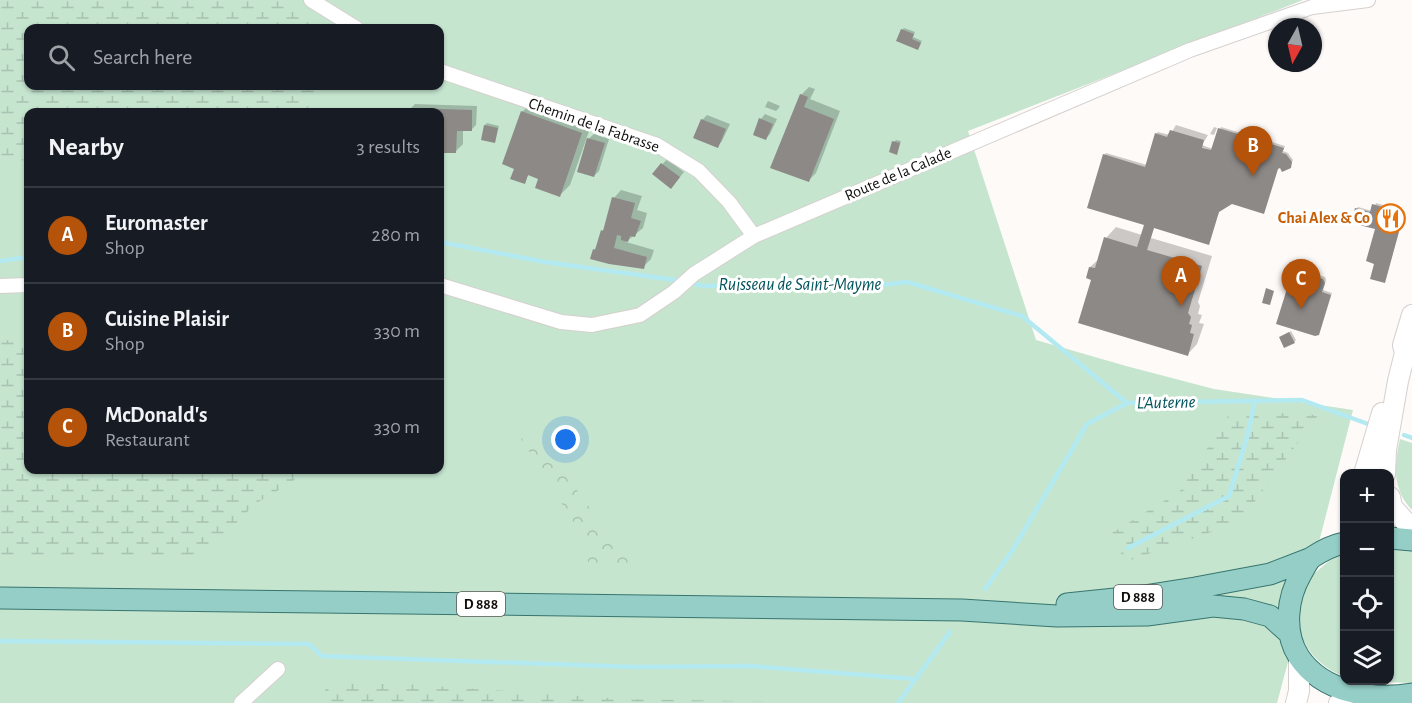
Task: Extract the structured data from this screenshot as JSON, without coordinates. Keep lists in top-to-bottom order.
{
  "streets": {
    "main road": ["D 888"],
    "street": ["Chemin de la Fabrasse", "Route de la Calade"]
  },
  "crossings": [
    ["Chemin de la Fabrasse", "Route de la Calade"]
  ],
  "water": ["Ruisseau de Saint-Mayme", "L'Auterne"],
  "places": {
    "restaurant": ["Chai Alex & Co"]
  },
  "north": "bottom",
  "page": {
    "search": "Search here",
    "heading": ["Nearby", "3 results"],
    "pins": ["B", "A", "C"],
    "list": [
      {
        "mark": "A",
        "name": "Euromaster",
        "note": "Shop",
        "value": "280 m"
      },
      {
        "mark": "B",
        "name": "Cuisine Plaisir",
        "note": "Shop",
        "value": "330 m"
      },
      {
        "mark": "C",
        "name": "McDonald's",
        "note": "Restaurant",
        "value": "330 m"
      }
    ],
    "map_buttons": ["+", "−"]
  }
}
